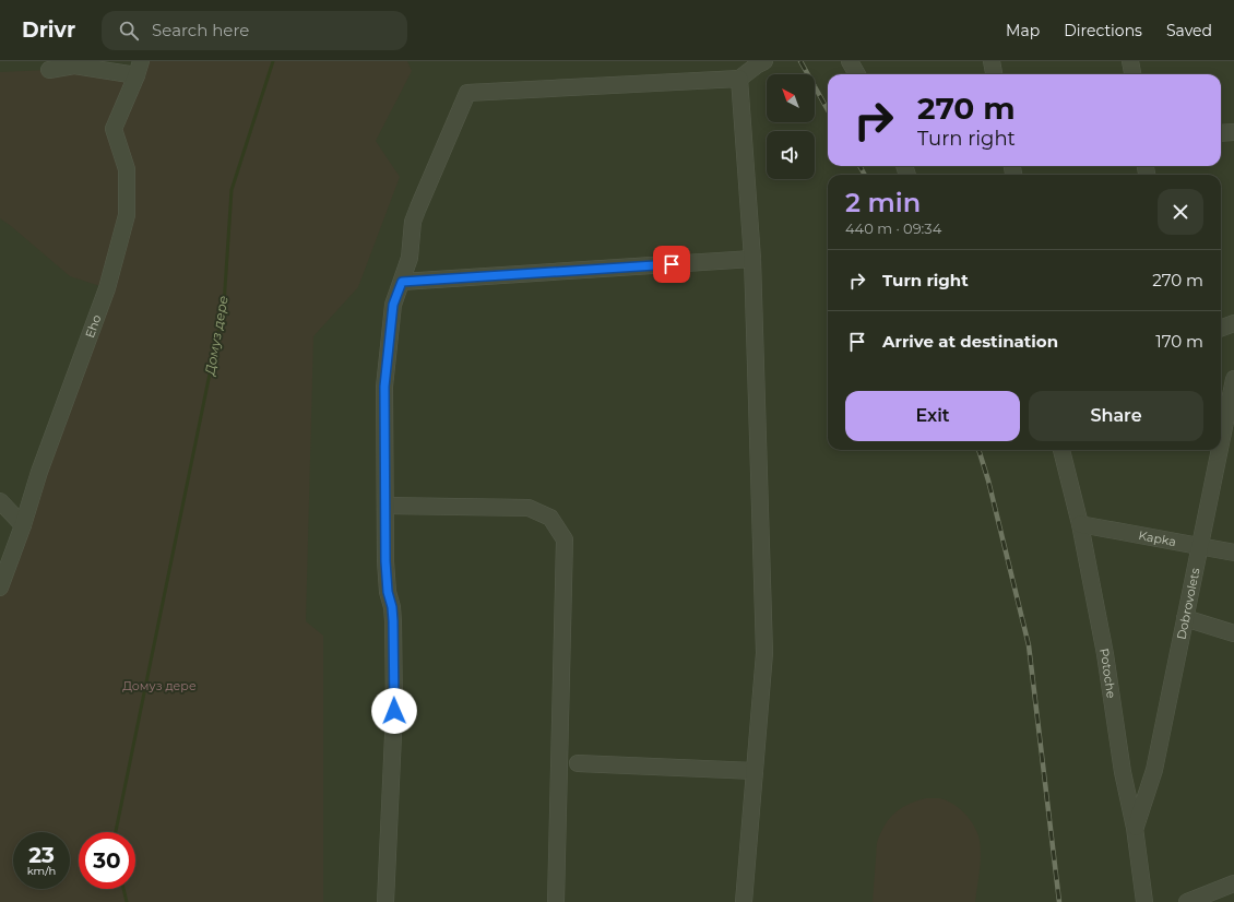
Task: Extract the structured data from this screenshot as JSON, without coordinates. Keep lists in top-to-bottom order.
{
  "streets": {
    "street": [
      "Eho",
      "Kapka",
      "Dobrovolets",
      "Potoche"
    ]
  },
  "crossings": [
    ["Kapka", "Dobrovolets"],
    ["Kapka", "Potoche"],
    ["Dobrovolets", "Potoche"]
  ],
  "water": ["Домуз дере"],
  "parks": ["Домуз дере"],
  "north": "top left",
  "page": {
    "header": "Drivr",
    "search": "Search here",
    "nav": ["Map", "Directions", "Saved"],
    "turn": ["270 m", "Turn right"],
    "heading": ["2 min", "440 m · 09:34"],
    "list": [
      {
        "name": "Turn right",
        "value": "270 m"
      },
      {
        "name": "Arrive at destination",
        "value": "170 m"
      }
    ],
    "buttons": ["Exit", "Share"],
    "speed": "23 km/h",
    "limit": "30"
  }
}
